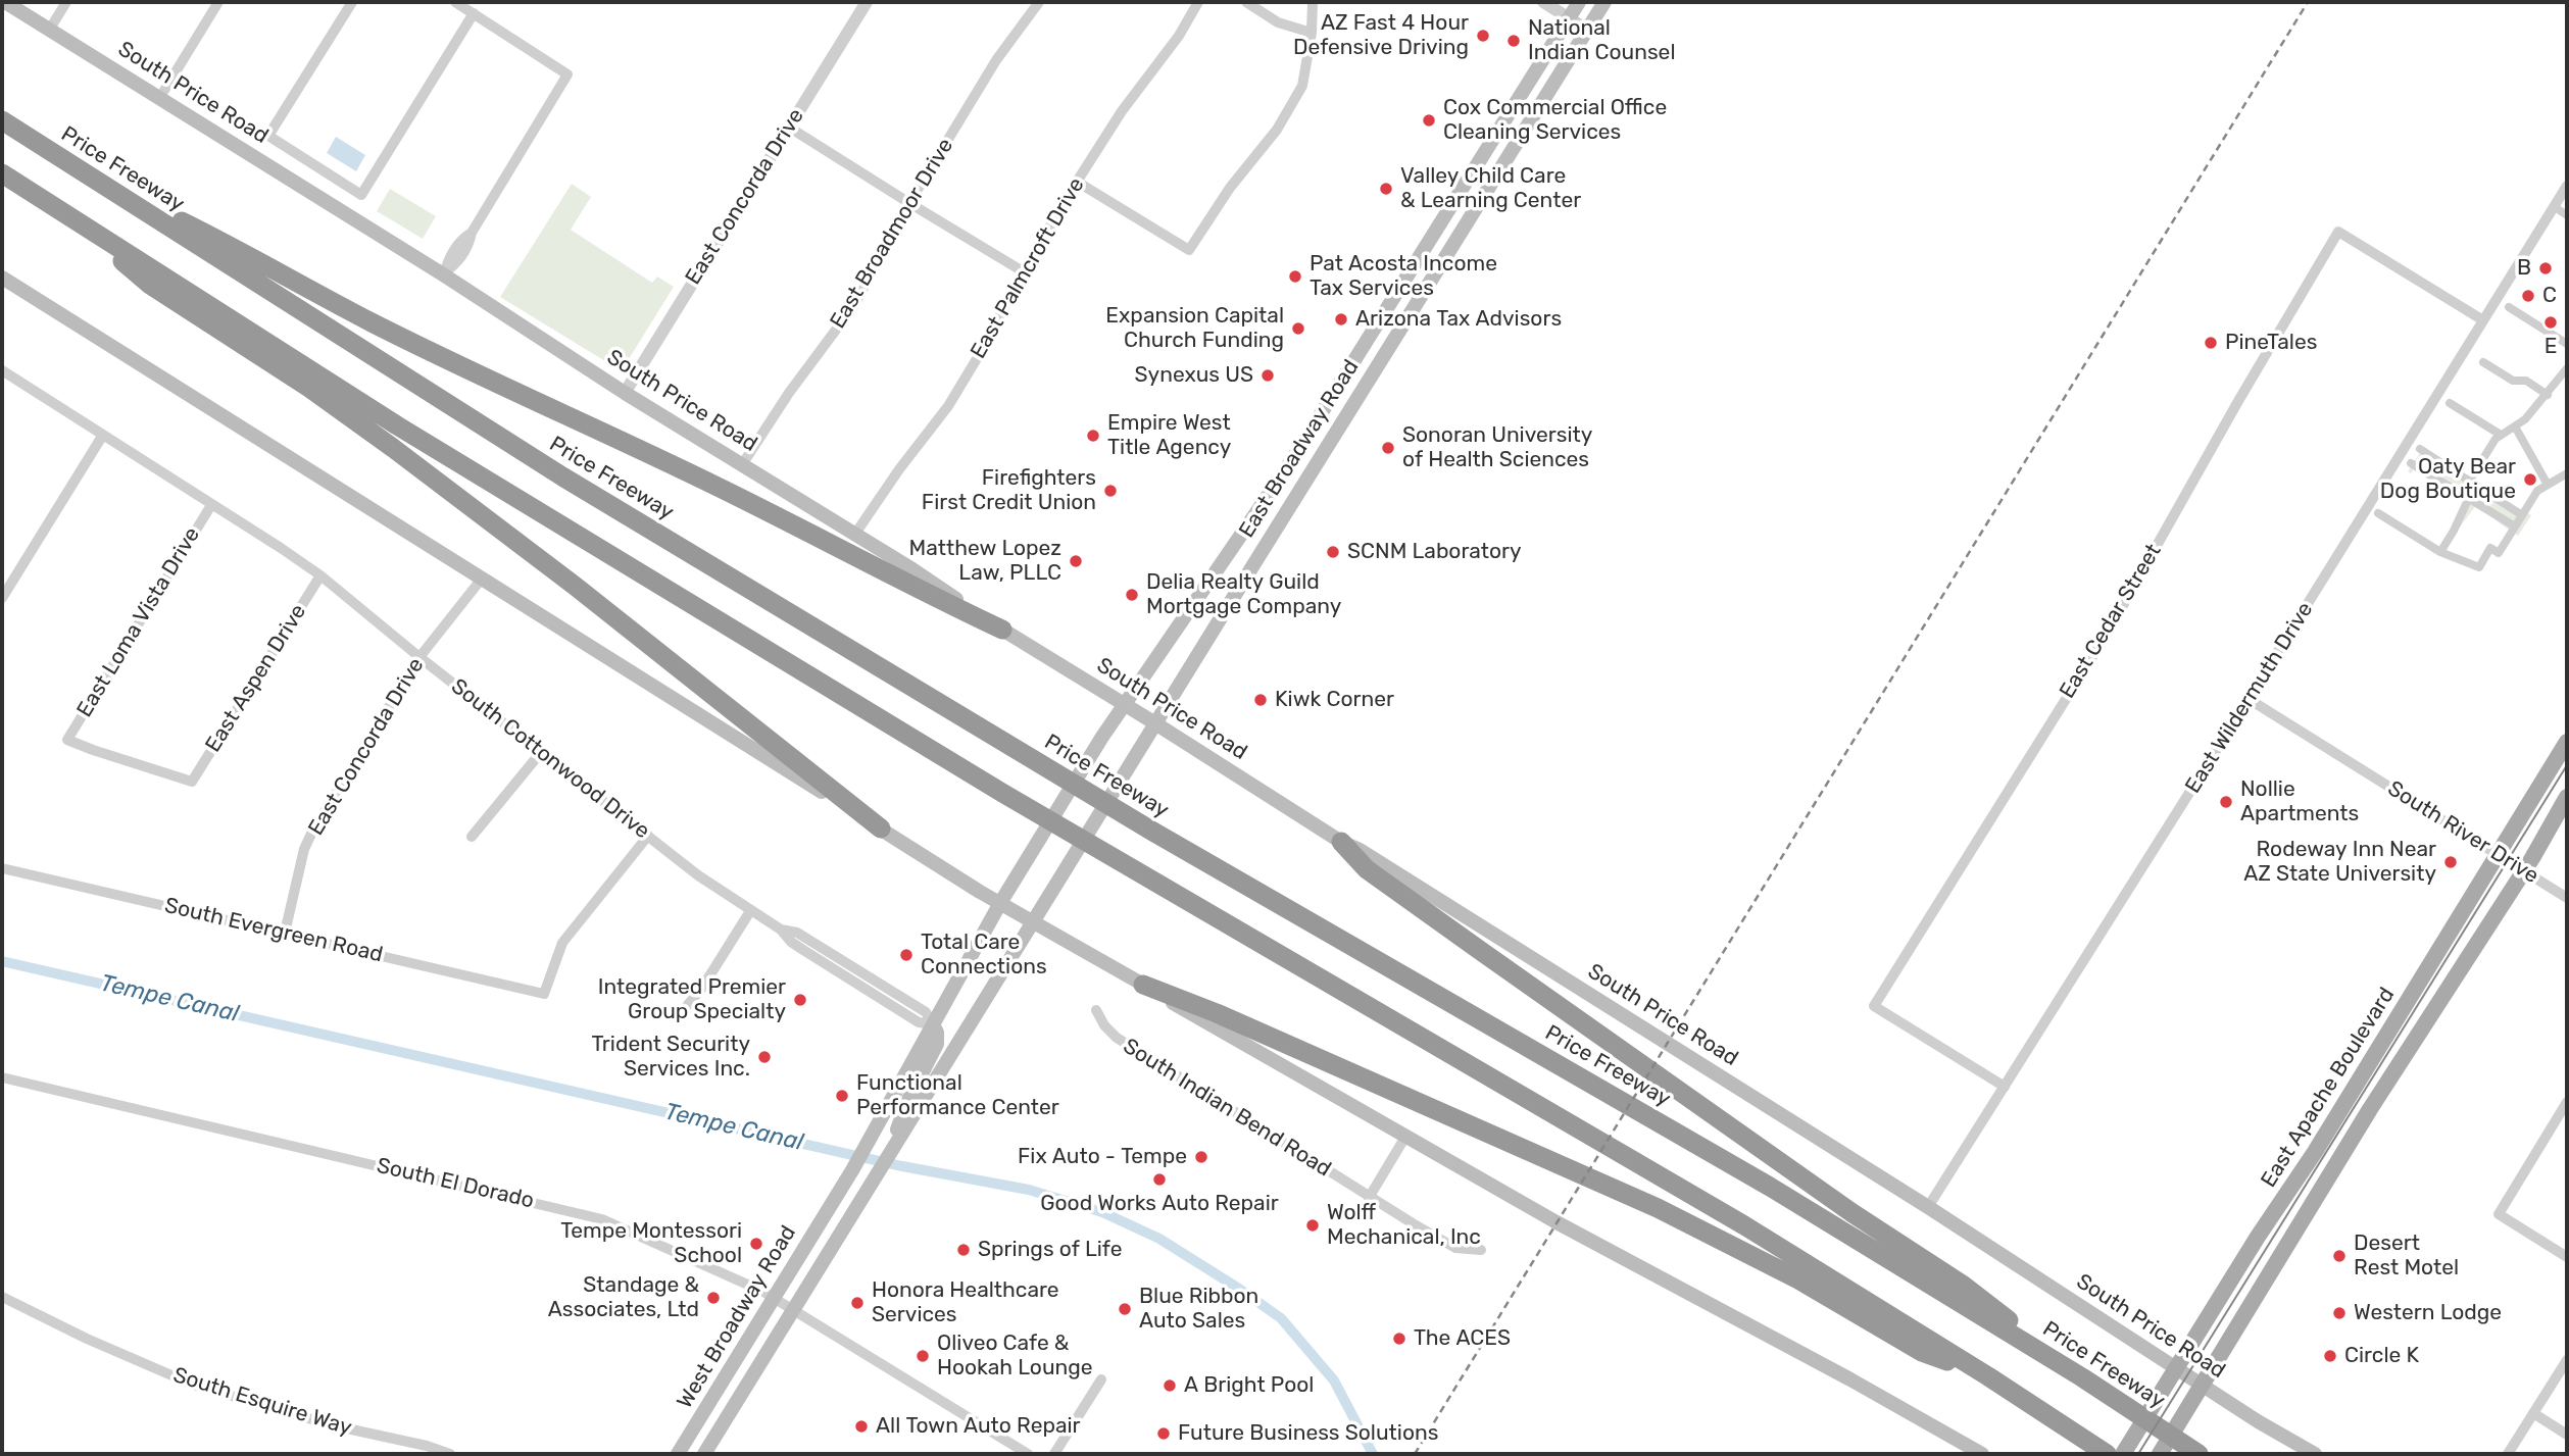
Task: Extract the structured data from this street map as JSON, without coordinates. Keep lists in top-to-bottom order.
{
  "streets": {
    "highway": ["Price Freeway"],
    "main road": [
      "South Price Road",
      "East Broadway Road",
      "East Apache Boulevard",
      "West Broadway Road"
    ],
    "street": [
      "East Concorda Drive",
      "East Broadmoor Drive",
      "East Palmcroft Drive",
      "East Cedar Street",
      "East Loma Vista Drive",
      "East Aspen Drive",
      "East Wildermuth Drive",
      "South Cottonwood Drive",
      "South River Drive",
      "South Evergreen Road",
      "South Indian Bend Road",
      "South El Dorado",
      "South Esquire Way"
    ]
  },
  "crossings": [
    ["South Price Road", "East Concorda Drive"],
    ["South Price Road", "East Broadmoor Drive"],
    ["South Price Road", "East Palmcroft Drive"],
    ["South Price Road", "East Broadway Road"],
    ["South Price Road", "East Wildermuth Drive"],
    ["South Price Road", "East Apache Boulevard"],
    ["East Concorda Drive", "South Cottonwood Drive"],
    ["East Concorda Drive", "South Evergreen Road"],
    ["East Broadway Road", "West Broadway Road"],
    ["East Cedar Street", "East Wildermuth Drive"],
    ["East Loma Vista Drive", "East Aspen Drive"],
    ["East Loma Vista Drive", "South Cottonwood Drive"],
    ["East Aspen Drive", "South Cottonwood Drive"],
    ["East Wildermuth Drive", "South River Drive"],
    ["South Cottonwood Drive", "South Evergreen Road"],
    ["South Cottonwood Drive", "West Broadway Road"],
    ["South River Drive", "East Apache Boulevard"],
    ["South El Dorado", "West Broadway Road"]
  ],
  "water": ["Tempe Canal"],
  "places": [
    "AZ Fast 4 Hour Defensive Driving",
    "National Indian Counsel",
    "Cox Commercial Office Cleaning Services",
    "Valley Child Care & Learning Center",
    "B",
    "Pat Acosta Income Tax Services",
    "C",
    "Arizona Tax Advisors",
    "E",
    "Expansion Capital Church Funding",
    "PineTales",
    "Synexus US",
    "Empire West Title Agency",
    "Sonoran University of Health Sciences",
    "Oaty Bear Dog Boutique",
    "Firefighters First Credit Union",
    "SCNM Laboratory",
    "Matthew Lopez Law, PLLC",
    "Delia Realty Guild Mortgage Company",
    "Kiwk Corner",
    "Nollie Apartments",
    "Rodeway Inn Near AZ State University",
    "Total Care Connections",
    "Integrated Premier Group Specialty",
    "Trident Security Services Inc.",
    "Functional Performance Center",
    "Fix Auto - Tempe",
    "Good Works Auto Repair",
    "Wolff Mechanical, Inc",
    "Tempe Montessori School",
    "Springs of Life",
    "Desert Rest Motel",
    "Standage & Associates, Ltd",
    "Honora Healthcare Services",
    "Blue Ribbon Auto Sales",
    "Western Lodge",
    "The ACES",
    "Oliveo Cafe & Hookah Lounge",
    "Circle K",
    "A Bright Pool",
    "All Town Auto Repair",
    "Future Business Solutions"
  ]
}
